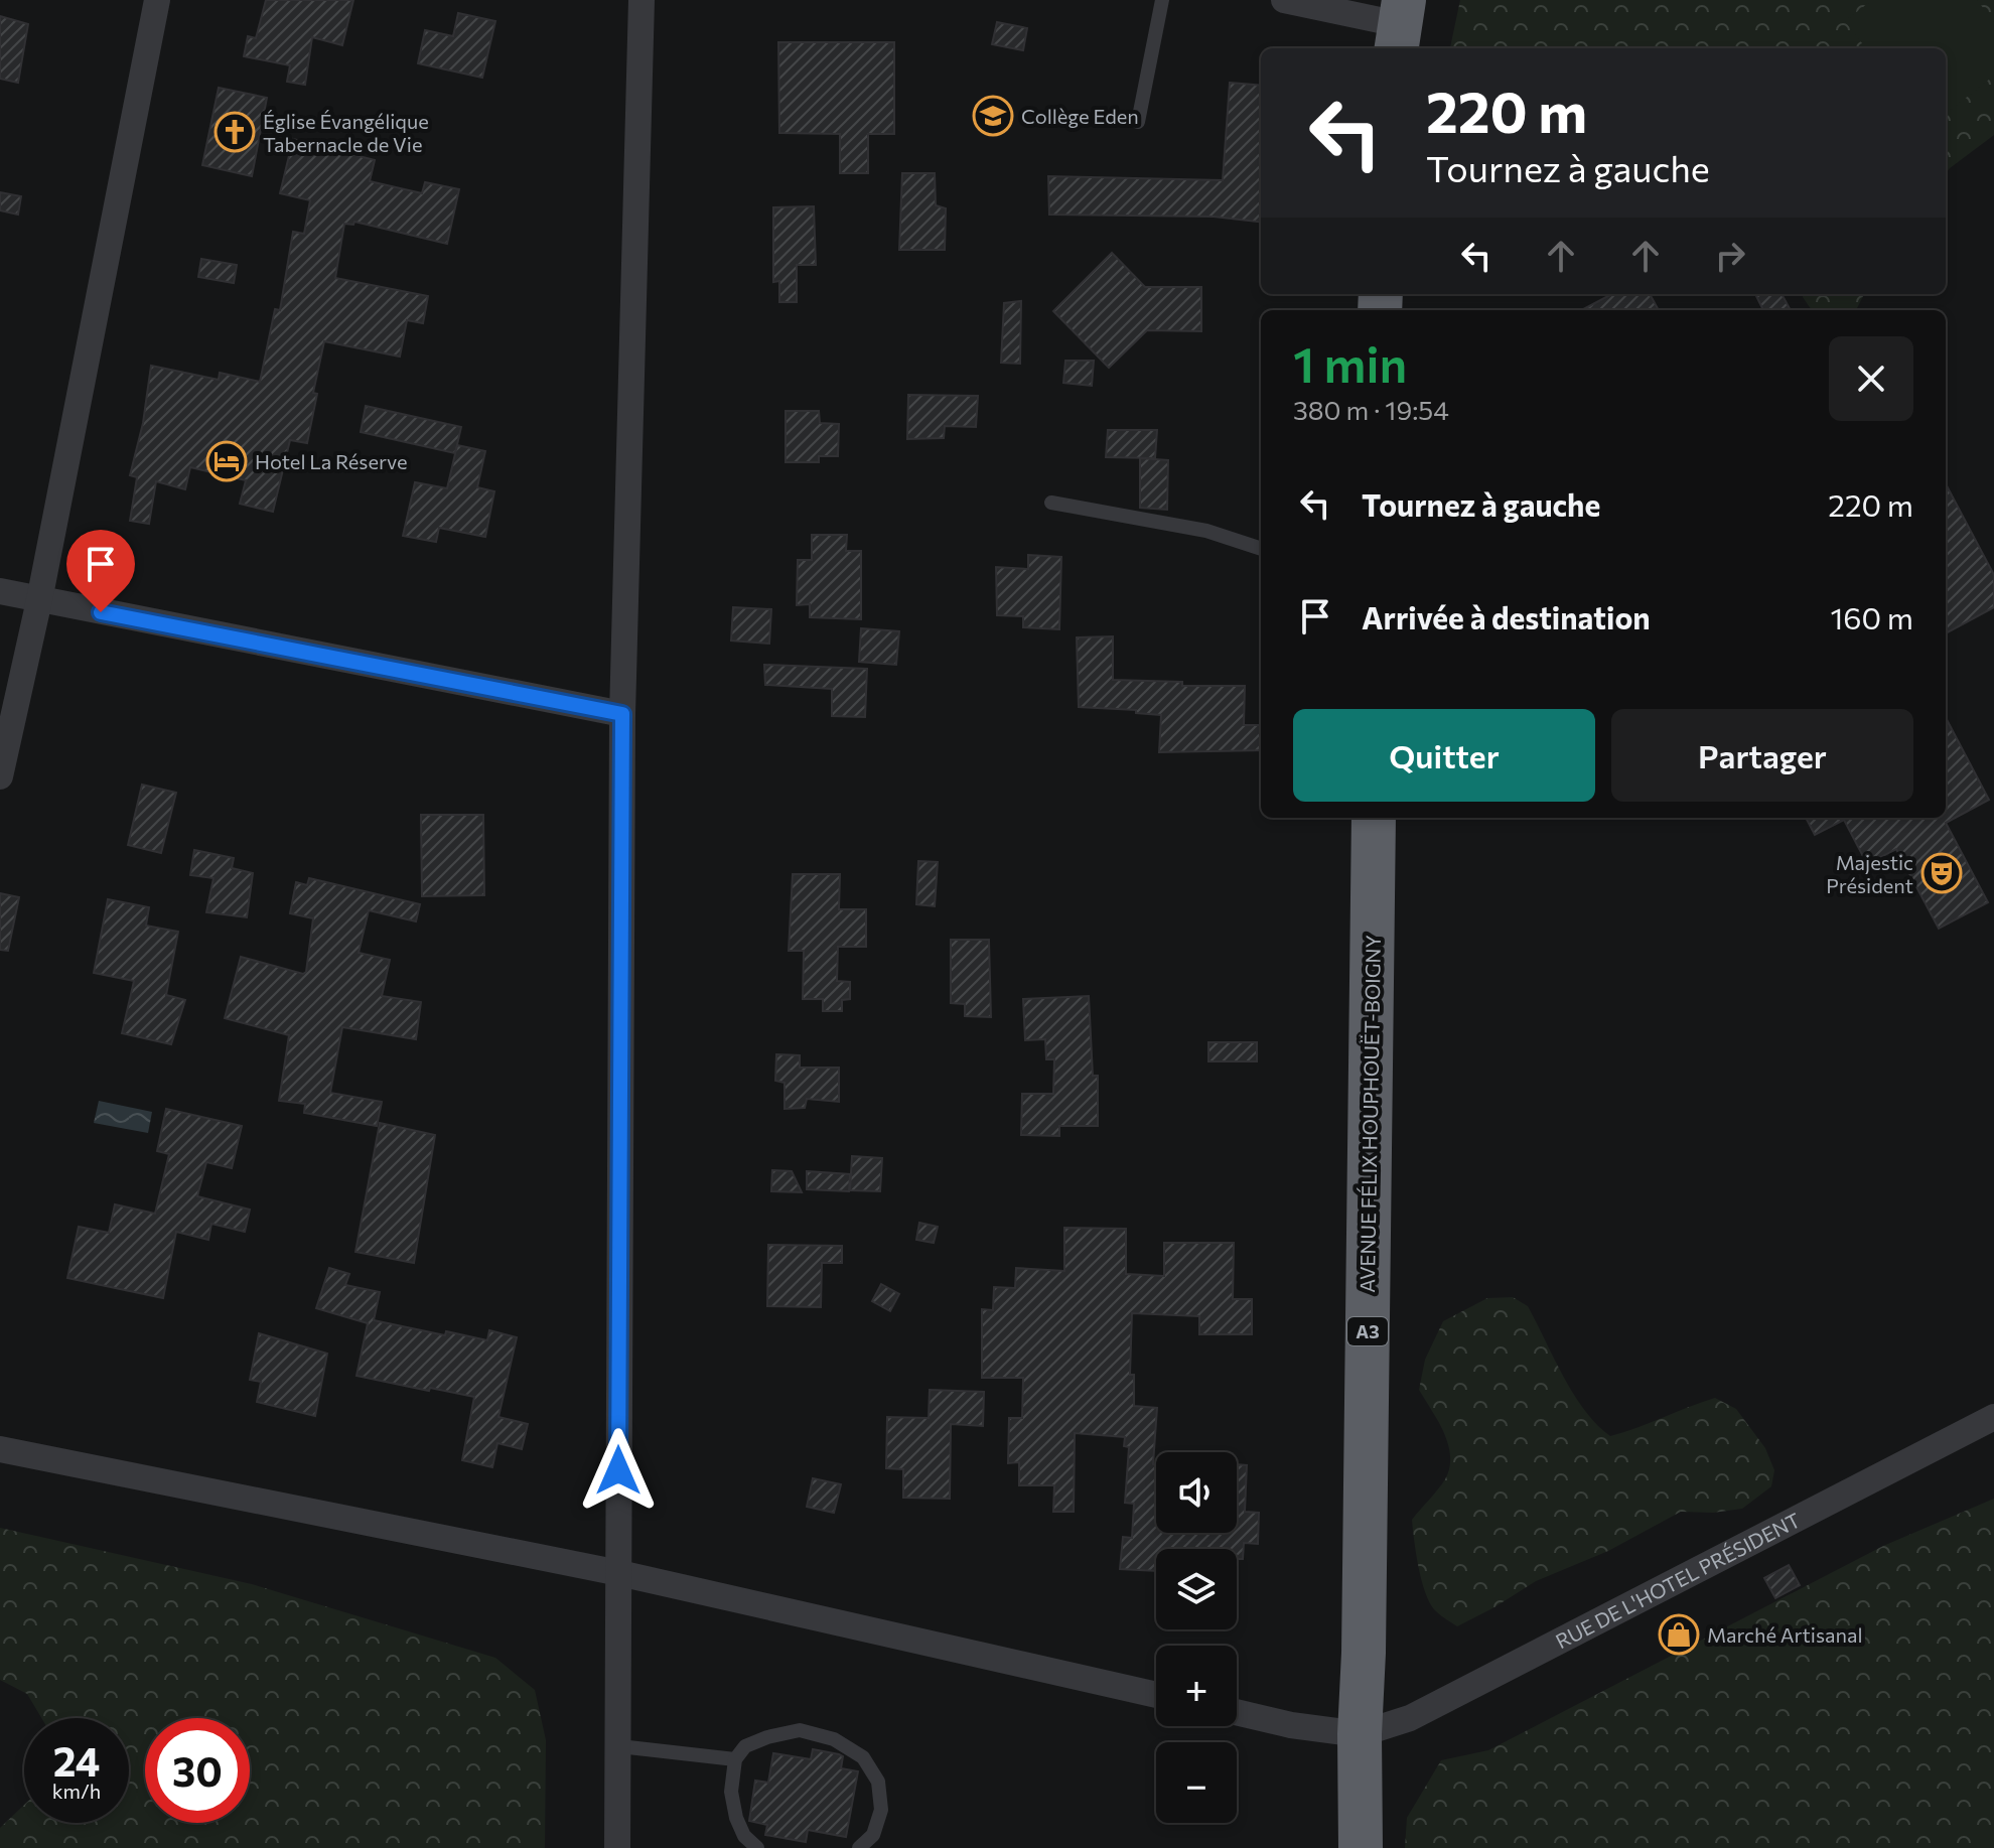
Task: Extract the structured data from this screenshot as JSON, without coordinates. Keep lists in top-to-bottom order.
{
  "streets": {
    "highway": ["AVENUE FÉLIX HOUPHOUËT-BOIGNY", "A3"],
    "street": ["RUE DE L'HOTEL PRÉSIDENT"]
  },
  "crossings": [
    ["AVENUE FÉLIX HOUPHOUËT-BOIGNY", "RUE DE L'HOTEL PRÉSIDENT"]
  ],
  "places": {
    "school or university": ["Collège Eden"],
    "church": ["Église Évangélique Tabernacle de Vie"],
    "hotel": ["Hotel La Réserve"],
    "theatre": ["Majestic Président"],
    "shop": ["Marché Artisanal"]
  },
  "page": {
    "turn": ["220 m", "Tournez à gauche"],
    "heading": ["1 min", "380 m · 19:54"],
    "list": [
      {
        "name": "Tournez à gauche",
        "value": "220 m"
      },
      {
        "name": "Arrivée à destination",
        "value": "160 m"
      }
    ],
    "buttons": ["Quitter", "Partager"],
    "map_buttons": ["+", "−"],
    "speed": "24 km/h",
    "limit": "30"
  }
}
